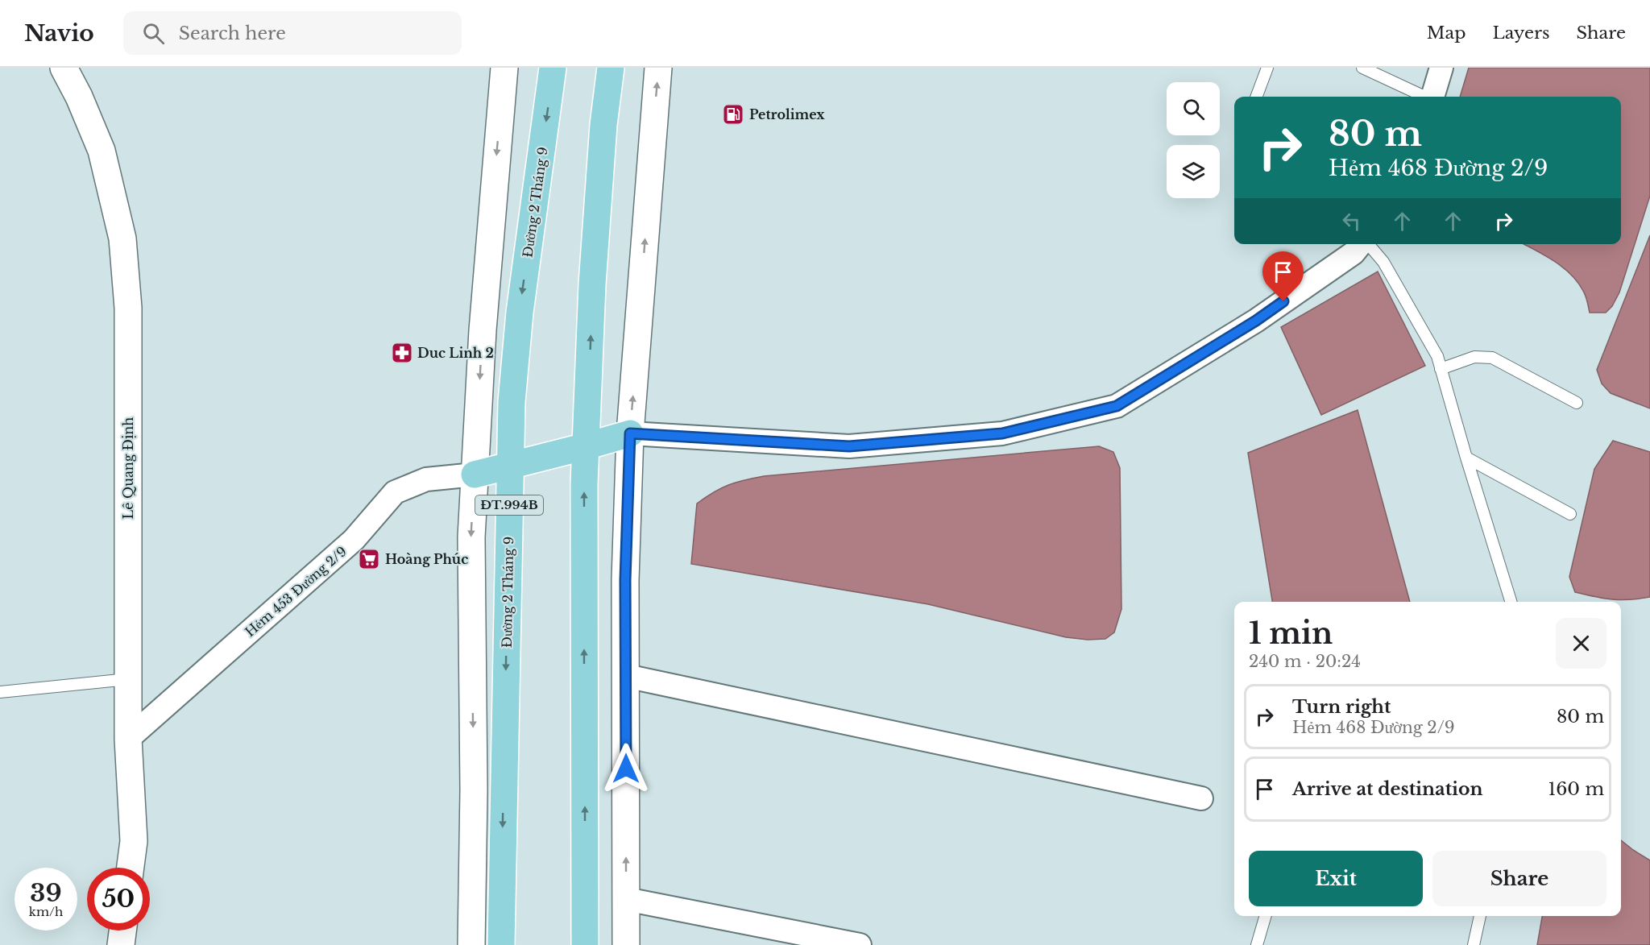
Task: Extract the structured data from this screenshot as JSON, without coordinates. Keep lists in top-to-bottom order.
{
  "streets": {
    "main road": ["Đường 2 Tháng 9", "Lê Quang Định", "ĐT.994B"],
    "street": ["Hẻm 453 Đường 2/9"]
  },
  "crossings": [
    ["Lê Quang Định", "Hẻm 453 Đường 2/9"],
    ["ĐT.994B", "Hẻm 453 Đường 2/9"]
  ],
  "places": {
    "fuel station": ["Petrolimex"],
    "pharmacy": ["Duc Linh 2"],
    "supermarket": ["Hoàng Phúc"]
  },
  "page": {
    "header": "Navio",
    "search": "Search here",
    "nav": ["Map", "Layers", "Share"],
    "turn": ["80 m", "Hẻm 468 Đường 2/9"],
    "heading": ["1 min", "240 m · 20:24"],
    "list": [
      {
        "name": "Turn right",
        "note": "Hẻm 468 Đường 2/9",
        "value": "80 m"
      },
      {
        "name": "Arrive at destination",
        "value": "160 m"
      }
    ],
    "buttons": ["Exit", "Share"],
    "speed": "39 km/h",
    "limit": "50"
  }
}
